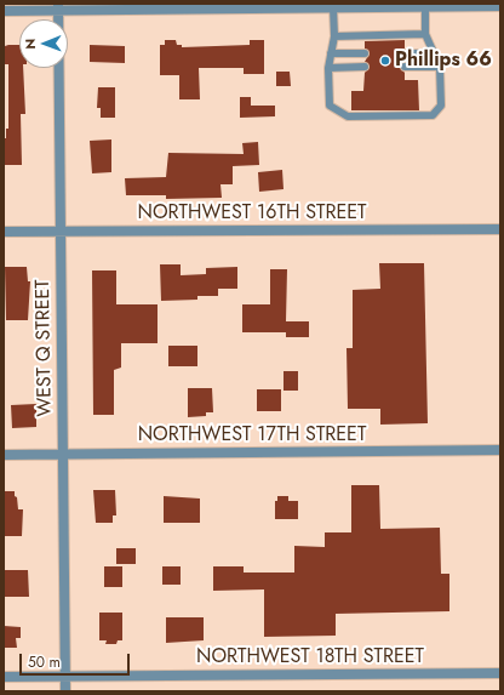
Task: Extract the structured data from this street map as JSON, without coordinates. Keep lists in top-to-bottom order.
{
  "streets": {
    "street": [
      "NORTHWEST 16TH STREET",
      "WEST Q STREET",
      "NORTHWEST 17TH STREET",
      "NORTHWEST 18TH STREET"
    ]
  },
  "crossings": [
    ["NORTHWEST 16TH STREET", "WEST Q STREET"],
    ["WEST Q STREET", "NORTHWEST 17TH STREET"],
    ["WEST Q STREET", "NORTHWEST 18TH STREET"]
  ],
  "places": ["Phillips 66"],
  "scale_bar": "50 m",
  "north": "left"
}
